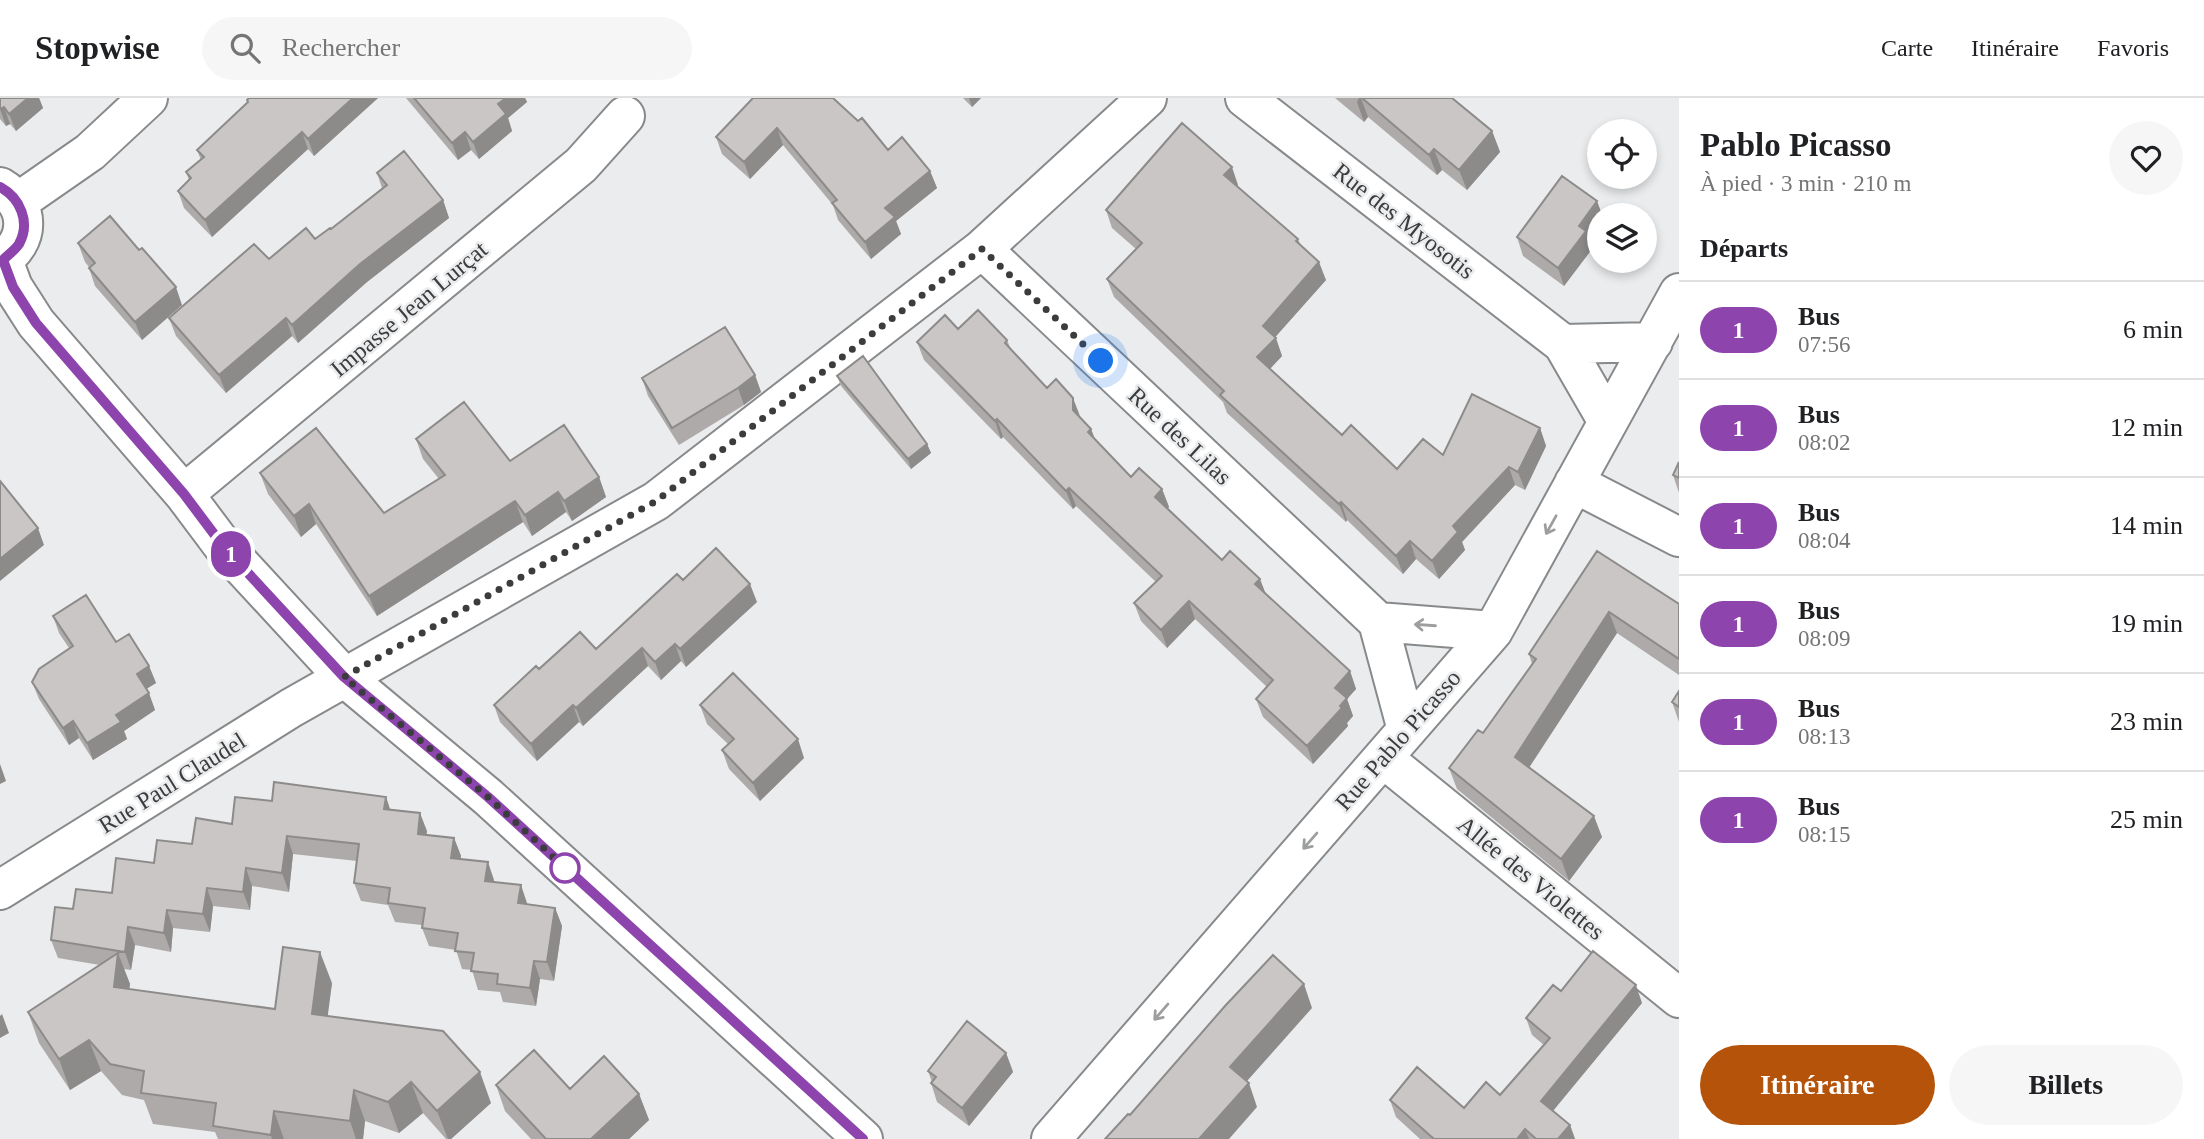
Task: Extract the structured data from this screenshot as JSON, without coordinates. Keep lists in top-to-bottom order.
{
  "streets": {
    "street": [
      "Rue des Myosotis",
      "Impasse Jean Lurçat",
      "Rue des Lilas",
      "Rue Pablo Picasso",
      "Rue Paul Claudel",
      "Allée des Violettes"
    ]
  },
  "crossings": [
    ["Rue des Myosotis", "Rue Pablo Picasso"],
    ["Rue des Lilas", "Rue Paul Claudel"],
    ["Rue Pablo Picasso", "Allée des Violettes"]
  ],
  "one_way": ["Rue Pablo Picasso"],
  "lines": ["bus line 1"],
  "page": {
    "header": "Stopwise",
    "search": "Rechercher",
    "nav": ["Carte", "Itinéraire", "Favoris"],
    "on_map": "1",
    "heading": [
      ["Pablo Picasso", "À pied · 3 min · 210 m"],
      "Départs"
    ],
    "list": [
      {
        "mark": "1",
        "name": "Bus",
        "note": "07:56",
        "value": "6 min"
      },
      {
        "mark": "1",
        "name": "Bus",
        "note": "08:02",
        "value": "12 min"
      },
      {
        "mark": "1",
        "name": "Bus",
        "note": "08:04",
        "value": "14 min"
      },
      {
        "mark": "1",
        "name": "Bus",
        "note": "08:09",
        "value": "19 min"
      },
      {
        "mark": "1",
        "name": "Bus",
        "note": "08:13",
        "value": "23 min"
      },
      {
        "mark": "1",
        "name": "Bus",
        "note": "08:15",
        "value": "25 min"
      }
    ],
    "buttons": ["Itinéraire", "Billets"]
  }
}
